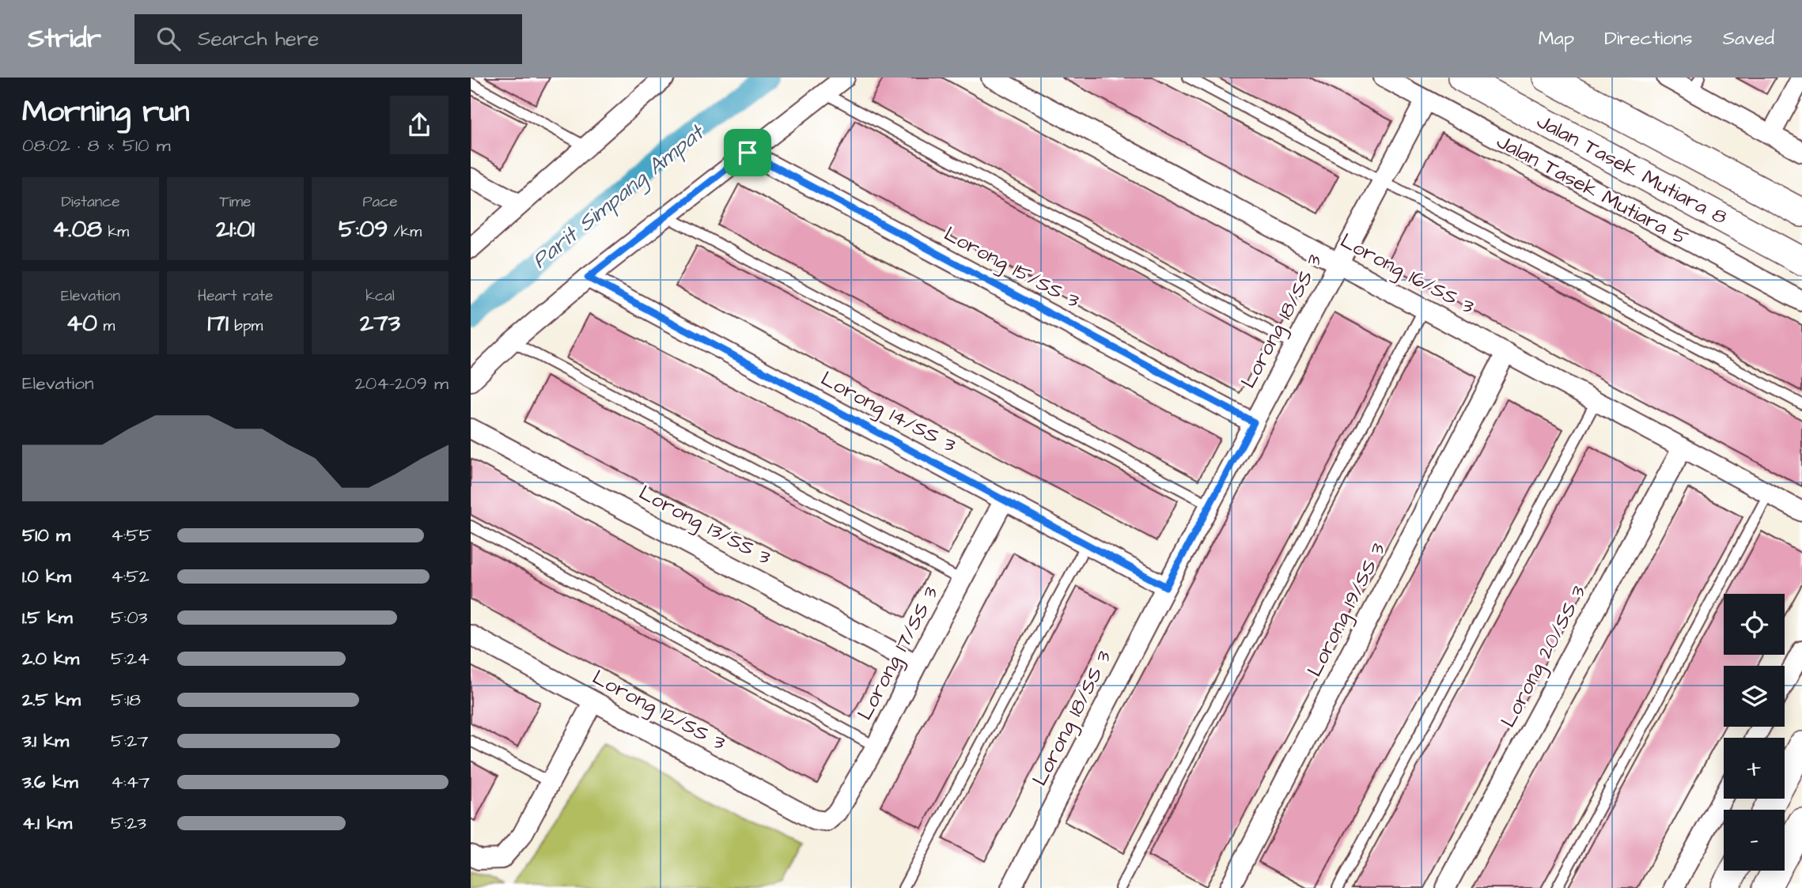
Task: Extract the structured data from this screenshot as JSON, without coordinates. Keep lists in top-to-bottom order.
{
  "streets": {
    "street": [
      "Jalan Tasek Mutiara 8",
      "Jalan Tasek Mutiara 5",
      "Lorong 15/SS 3",
      "Lorong 16/SS 3",
      "Lorong 18/SS 3",
      "Lorong 14/SS 3",
      "Lorong 13/SS 3",
      "Lorong 19/SS 3",
      "Lorong 17/SS 3",
      "Lorong 20/SS 3",
      "Lorong 12/SS 3"
    ]
  },
  "crossings": [
    ["Jalan Tasek Mutiara 5", "Lorong 18/SS 3"],
    ["Lorong 15/SS 3", "Lorong 18/SS 3"],
    ["Lorong 16/SS 3", "Lorong 18/SS 3"],
    ["Lorong 16/SS 3", "Lorong 19/SS 3"],
    ["Lorong 16/SS 3", "Lorong 20/SS 3"],
    ["Lorong 18/SS 3", "Lorong 14/SS 3"],
    ["Lorong 14/SS 3", "Lorong 17/SS 3"],
    ["Lorong 13/SS 3", "Lorong 17/SS 3"],
    ["Lorong 17/SS 3", "Lorong 12/SS 3"]
  ],
  "water": ["Parit Simpang Ampat"],
  "page": {
    "header": "Stridr",
    "search": "Search here",
    "nav": ["Map", "Directions", "Saved"],
    "heading": ["Morning run", "08:02 · 8 × 510 m"],
    "stats": [
      ["Distance", "4.08 km"],
      ["Time", "21:01"],
      ["Pace", "5:09 /km"],
      ["Elevation", "40 m"],
      ["Heart rate", "171 bpm"],
      ["kcal", "273"]
    ],
    "chart": ["Elevation", "204–209 m"],
    "list": [
      {
        "name": "510 m",
        "note": "4:55"
      },
      {
        "name": "1.0 km",
        "note": "4:52"
      },
      {
        "name": "1.5 km",
        "note": "5:03"
      },
      {
        "name": "2.0 km",
        "note": "5:24"
      },
      {
        "name": "2.5 km",
        "note": "5:18"
      },
      {
        "name": "3.1 km",
        "note": "5:27"
      },
      {
        "name": "3.6 km",
        "note": "4:47"
      },
      {
        "name": "4.1 km",
        "note": "5:23"
      }
    ],
    "map_buttons": ["+", "−"]
  }
}
